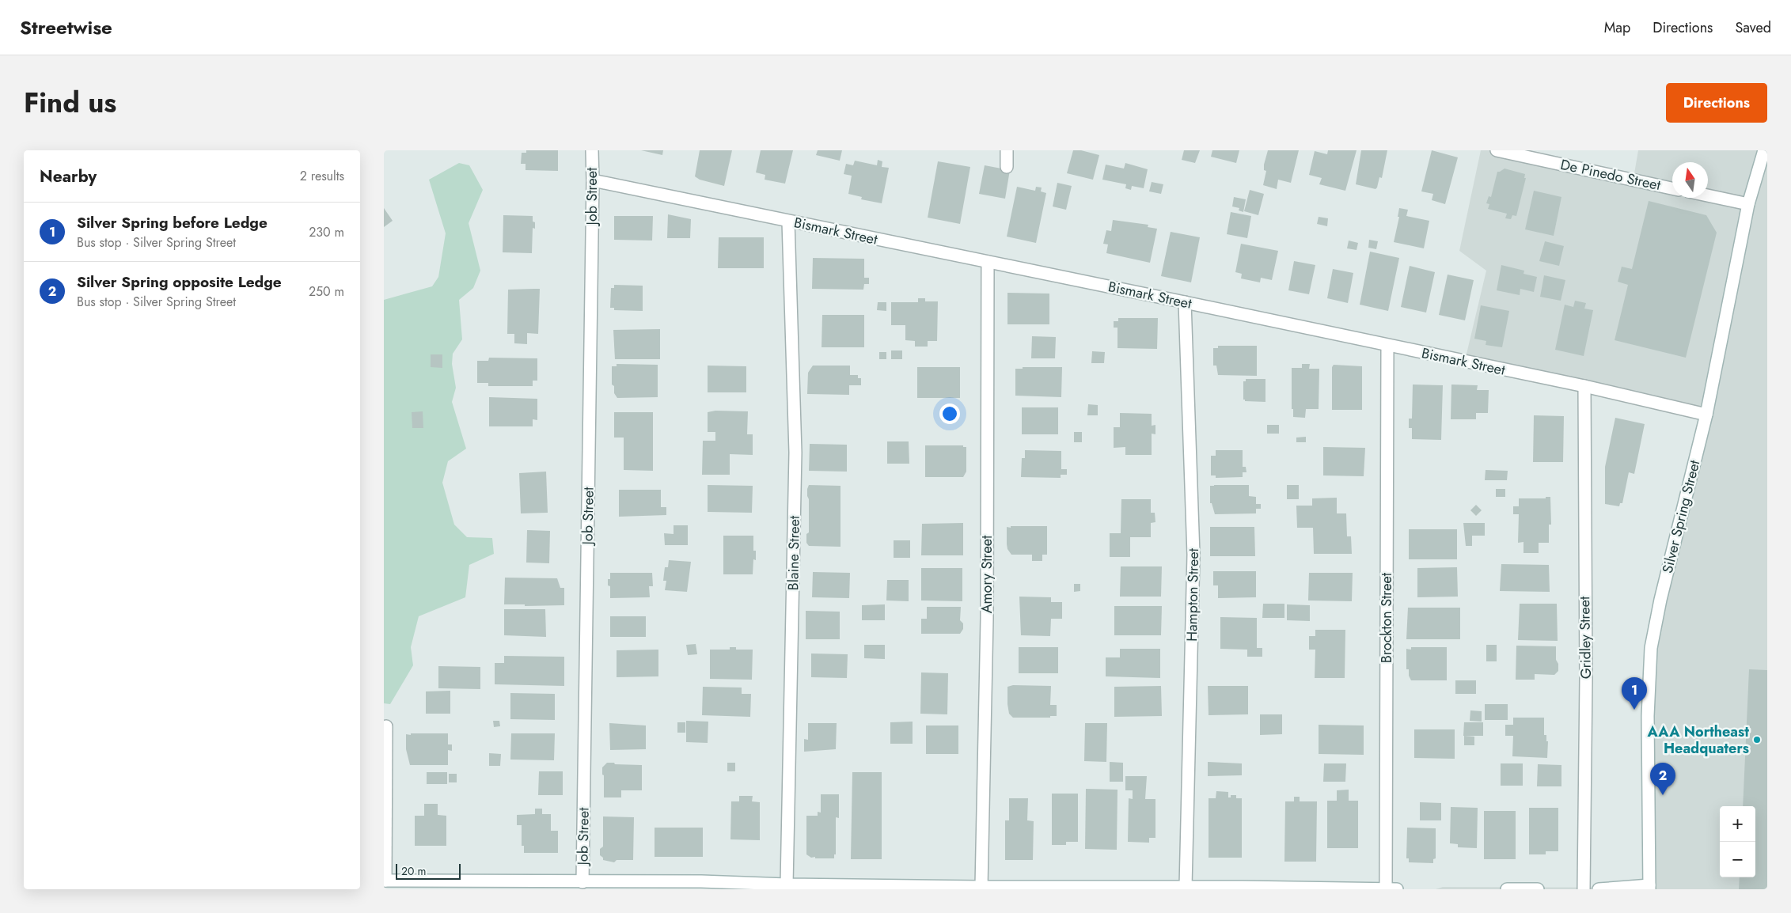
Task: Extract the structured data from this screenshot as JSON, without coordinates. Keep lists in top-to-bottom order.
{
  "streets": {
    "street": [
      "De Pinedo Street",
      "Job Street",
      "Bismark Street",
      "Silver Spring Street",
      "Blaine Street",
      "Amory Street",
      "Hampton Street",
      "Brockton Street",
      "Gridley Street"
    ]
  },
  "crossings": [
    ["Job Street", "Bismark Street"],
    ["Bismark Street", "Silver Spring Street"],
    ["Bismark Street", "Blaine Street"],
    ["Bismark Street", "Amory Street"],
    ["Bismark Street", "Hampton Street"],
    ["Bismark Street", "Brockton Street"],
    ["Bismark Street", "Gridley Street"]
  ],
  "places": ["AAA Northeast Headquaters"],
  "scale_bar": "20 m",
  "north": "top",
  "page": {
    "header": "Streetwise",
    "nav": ["Map", "Directions", "Saved"],
    "title": "Find us",
    "buttons": "Directions",
    "heading": ["Nearby", "2 results"],
    "list": [
      {
        "mark": "1",
        "name": "Silver Spring before Ledge",
        "note": "Bus stop · Silver Spring Street",
        "value": "230 m"
      },
      {
        "mark": "2",
        "name": "Silver Spring opposite Ledge",
        "note": "Bus stop · Silver Spring Street",
        "value": "250 m"
      }
    ],
    "pins": ["1", "2"],
    "map_buttons": ["+", "−"],
    "scale": "20 m"
  }
}
